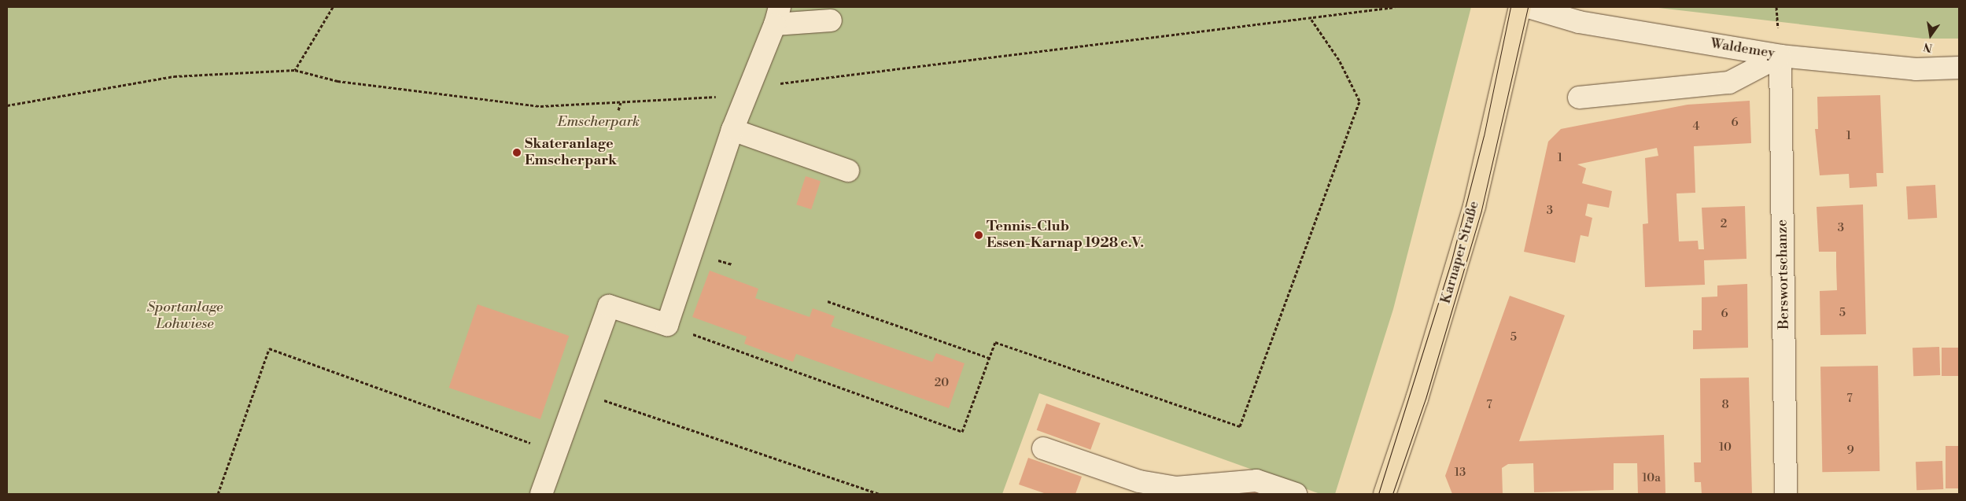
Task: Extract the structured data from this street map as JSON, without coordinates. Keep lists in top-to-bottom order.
{
  "streets": {
    "main road": ["Karnaper Straße"],
    "street": ["Waldemey", "Berswortschanze"]
  },
  "crossings": [
    ["Waldemey", "Berswortschanze"]
  ],
  "parks": ["Emscherpark", "Sportanlage Lohwiese"],
  "places": ["Skateranlage Emscherpark", "Tennis-Club Essen-Karnap 1928 e.V."],
  "house_numbers": [
    "6",
    "4",
    "1",
    "1",
    "3",
    "2",
    "3",
    "5",
    "6",
    "5",
    "20",
    "7",
    "7",
    "8",
    "10",
    "9",
    "13",
    "10a"
  ],
  "north": "bottom"
}
